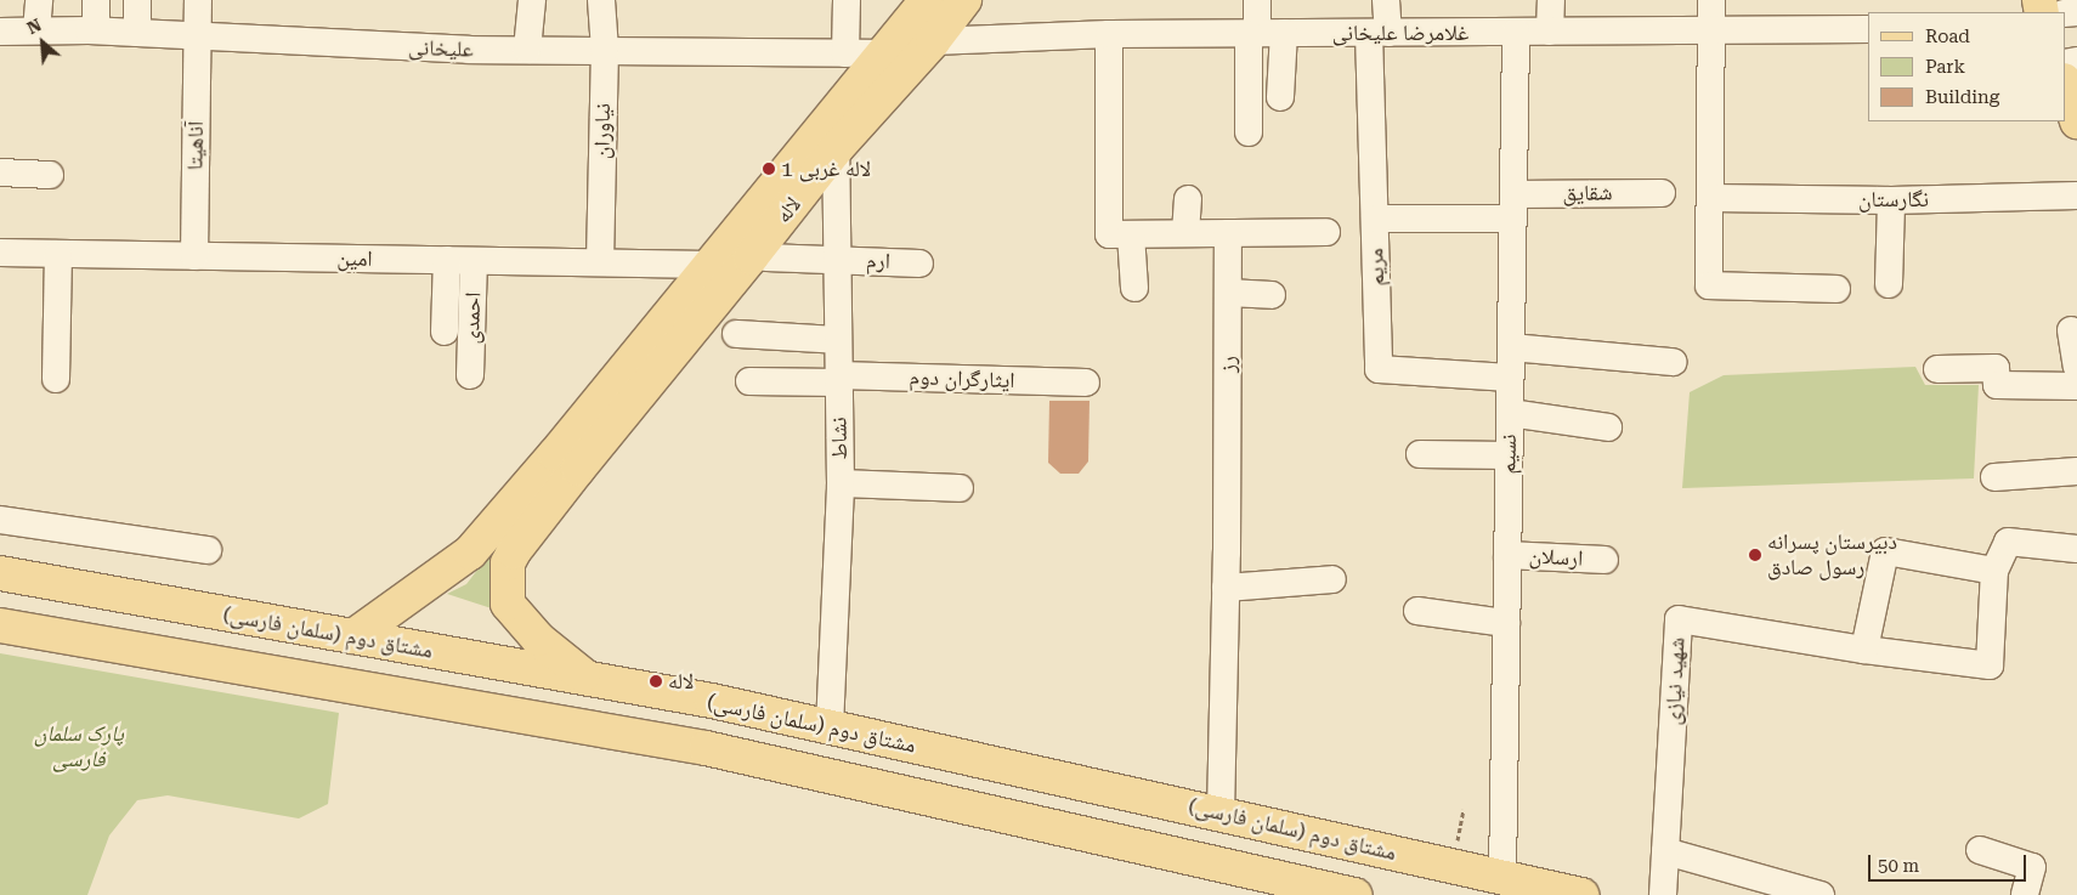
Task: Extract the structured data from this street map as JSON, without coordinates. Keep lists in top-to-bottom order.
{
  "streets": {
    "main road": ["لاله", "مشتاق دوم (سلمان فارسی)"],
    "street": [
      "غلامرضا علیخانی",
      "علیخانی",
      "نیاوران",
      "آناهیتا",
      "شقایق",
      "نگارستان",
      "امین",
      "ارم",
      "مریم",
      "احمدی",
      "رز",
      "ایثارگران دوم",
      "نشاط",
      "نسیم",
      "ارسلان",
      "شهید نیازی"
    ]
  },
  "crossings": [
    ["غلامرضا علیخانی", "لاله"],
    ["غلامرضا علیخانی", "مریم"],
    ["غلامرضا علیخانی", "نسیم"],
    ["علیخانی", "نیاوران"],
    ["علیخانی", "آناهیتا"],
    ["علیخانی", "لاله"],
    ["نیاوران", "امین"],
    ["آناهیتا", "امین"],
    ["شقایق", "مریم"],
    ["شقایق", "نسیم"],
    ["لاله", "امین"],
    ["لاله", "نشاط"],
    ["لاله", "مشتاق دوم (سلمان فارسی)"],
    ["امین", "احمدی"],
    ["ارم", "نشاط"],
    ["مریم", "نسیم"],
    ["رز", "مشتاق دوم (سلمان فارسی)"],
    ["ایثارگران دوم", "نشاط"],
    ["نشاط", "مشتاق دوم (سلمان فارسی)"],
    ["نسیم", "ارسلان"],
    ["نسیم", "مشتاق دوم (سلمان فارسی)"]
  ],
  "parks": ["پارک سلمان فارسی"],
  "places": ["لاله غربی 1", "دبیرستان پسرانه رسول صادق", "لاله"],
  "legend": ["Road", "Park", "Building"],
  "scale_bar": "50 m",
  "north": "top left"
}
